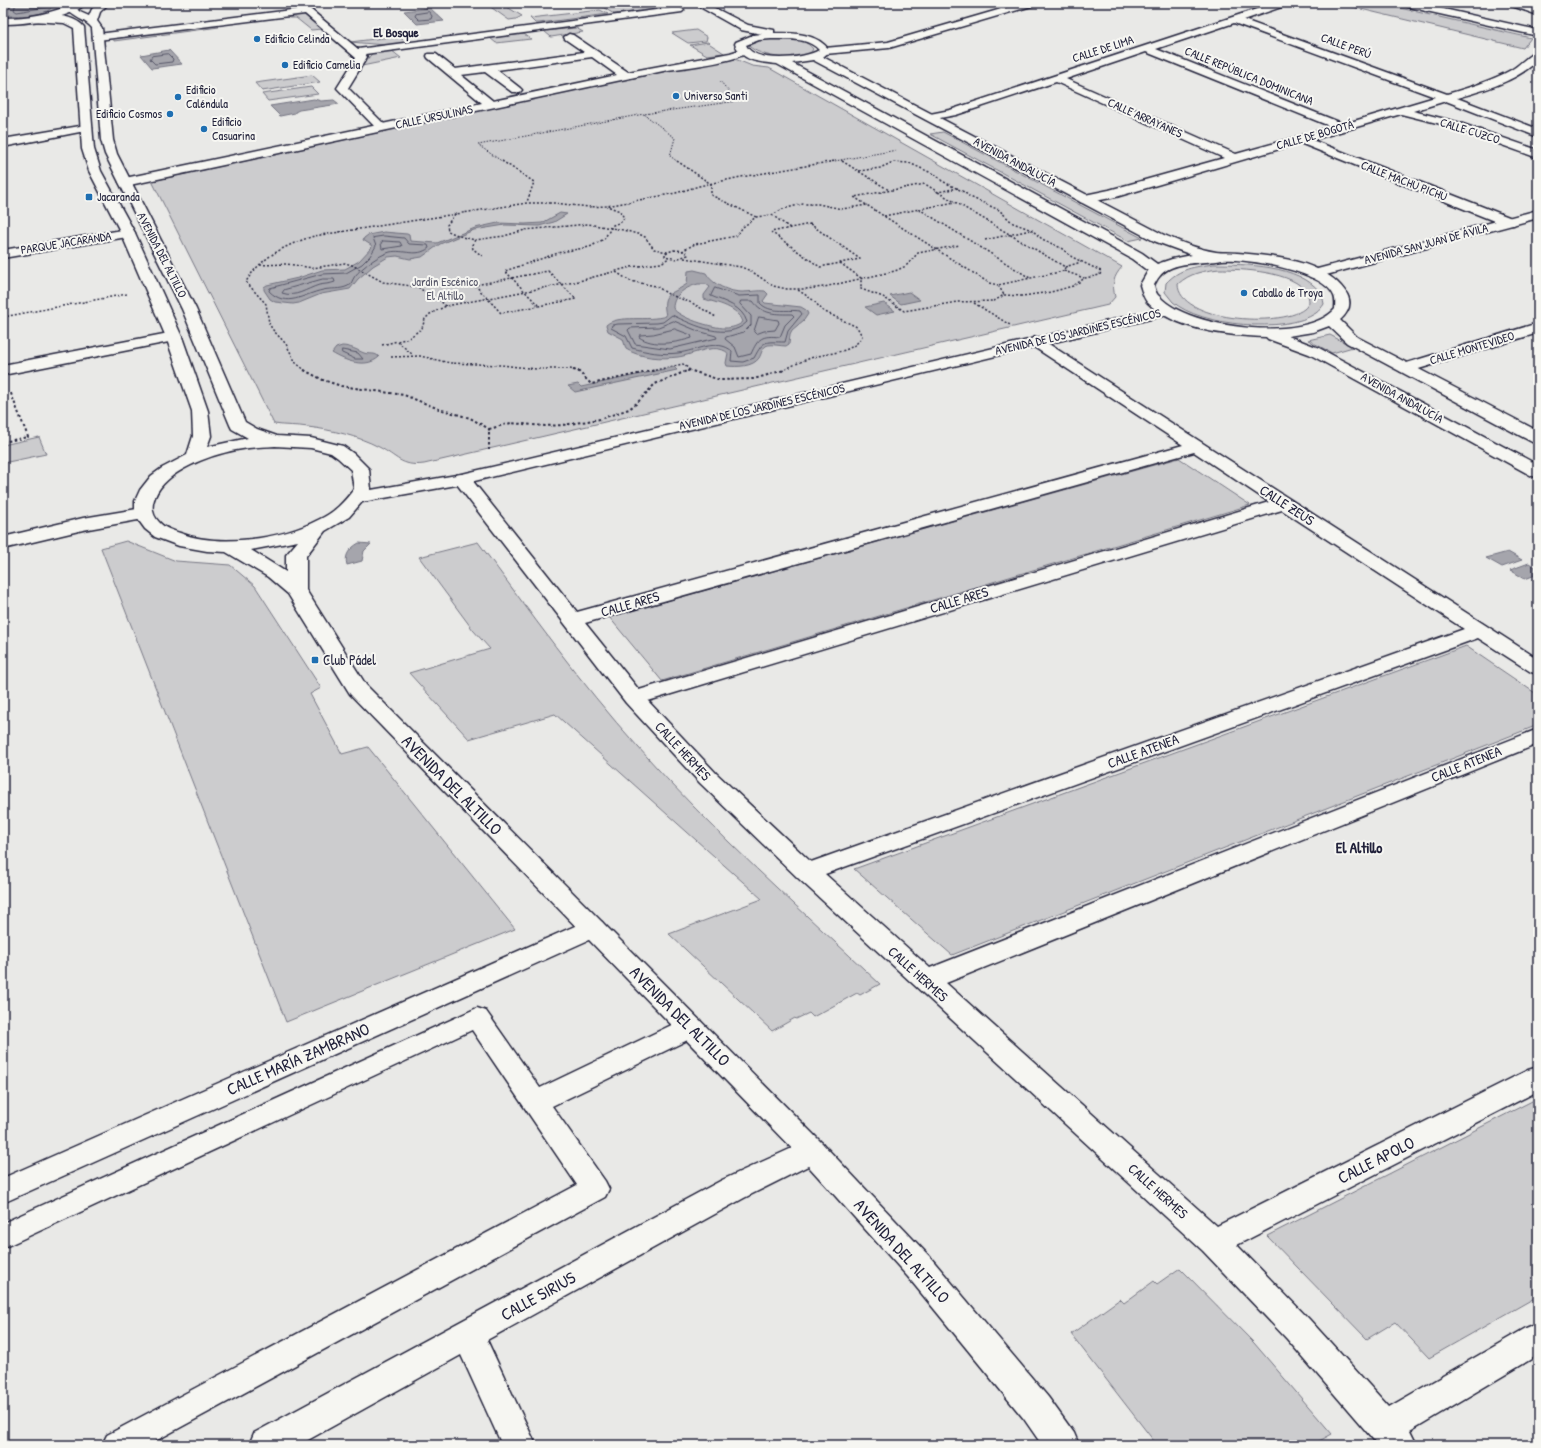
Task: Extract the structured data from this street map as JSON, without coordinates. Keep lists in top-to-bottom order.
{
  "streets": {
    "street": [
      "CALLE PERÚ",
      "CALLE DE LIMA",
      "CALLE REPÚBLICA DOMINICANA",
      "CALLE URSULINAS",
      "CALLE ARRAYANES",
      "CALLE CUZCO",
      "CALLE DE BOGOTÁ",
      "AVENIDA ANDALUCÍA",
      "CALLE MACHU PICHU",
      "PARQUE JACARANDA",
      "AVENIDA SAN JUAN DE ÁVILA",
      "AVENIDA DEL ALTILLO",
      "AVENIDA DE LOS JARDINES ESCÉNICOS",
      "CALLE MONTEVIDEO",
      "CALLE ZEUS",
      "CALLE ARES",
      "CALLE HERMES",
      "CALLE ATENEA",
      "CALLE MARÍA ZAMBRANO",
      "CALLE APOLO",
      "CALLE SIRIUS"
    ]
  },
  "crossings": [
    ["CALLE PERÚ", "CALLE DE LIMA"],
    ["CALLE PERÚ", "CALLE DE BOGOTÁ"],
    ["CALLE DE LIMA", "CALLE REPÚBLICA DOMINICANA"],
    ["CALLE DE LIMA", "CALLE ARRAYANES"],
    ["CALLE DE LIMA", "AVENIDA ANDALUCÍA"],
    ["CALLE REPÚBLICA DOMINICANA", "CALLE DE BOGOTÁ"],
    ["CALLE URSULINAS", "AVENIDA ANDALUCÍA"],
    ["CALLE URSULINAS", "AVENIDA DEL ALTILLO"],
    ["CALLE ARRAYANES", "CALLE DE BOGOTÁ"],
    ["CALLE CUZCO", "CALLE DE BOGOTÁ"],
    ["CALLE DE BOGOTÁ", "AVENIDA ANDALUCÍA"],
    ["CALLE DE BOGOTÁ", "CALLE MACHU PICHU"],
    ["AVENIDA ANDALUCÍA", "CALLE MONTEVIDEO"],
    ["CALLE MACHU PICHU", "AVENIDA SAN JUAN DE ÁVILA"],
    ["PARQUE JACARANDA", "AVENIDA DEL ALTILLO"],
    ["AVENIDA DEL ALTILLO", "AVENIDA DE LOS JARDINES ESCÉNICOS"],
    ["AVENIDA DEL ALTILLO", "CALLE MARÍA ZAMBRANO"],
    ["AVENIDA DEL ALTILLO", "CALLE SIRIUS"],
    ["AVENIDA DE LOS JARDINES ESCÉNICOS", "CALLE ZEUS"],
    ["AVENIDA DE LOS JARDINES ESCÉNICOS", "CALLE HERMES"],
    ["CALLE ZEUS", "CALLE ARES"],
    ["CALLE ZEUS", "CALLE ATENEA"],
    ["CALLE ARES", "CALLE HERMES"],
    ["CALLE HERMES", "CALLE ATENEA"],
    ["CALLE HERMES", "CALLE APOLO"]
  ],
  "districts": ["El Bosque", "El Altillo"],
  "parks": ["Jardín Escénico El Altillo"],
  "places": {
    "other": [
      "Edificio Celinda",
      "Edificio Camelia",
      "Universo Santi",
      "Edificio Caléndula",
      "Edificio Cosmos",
      "Edificio Casuarina",
      "Caballo de Troya"
    ],
    "transit": ["Jacaranda", "Club Pádel"]
  }
}
